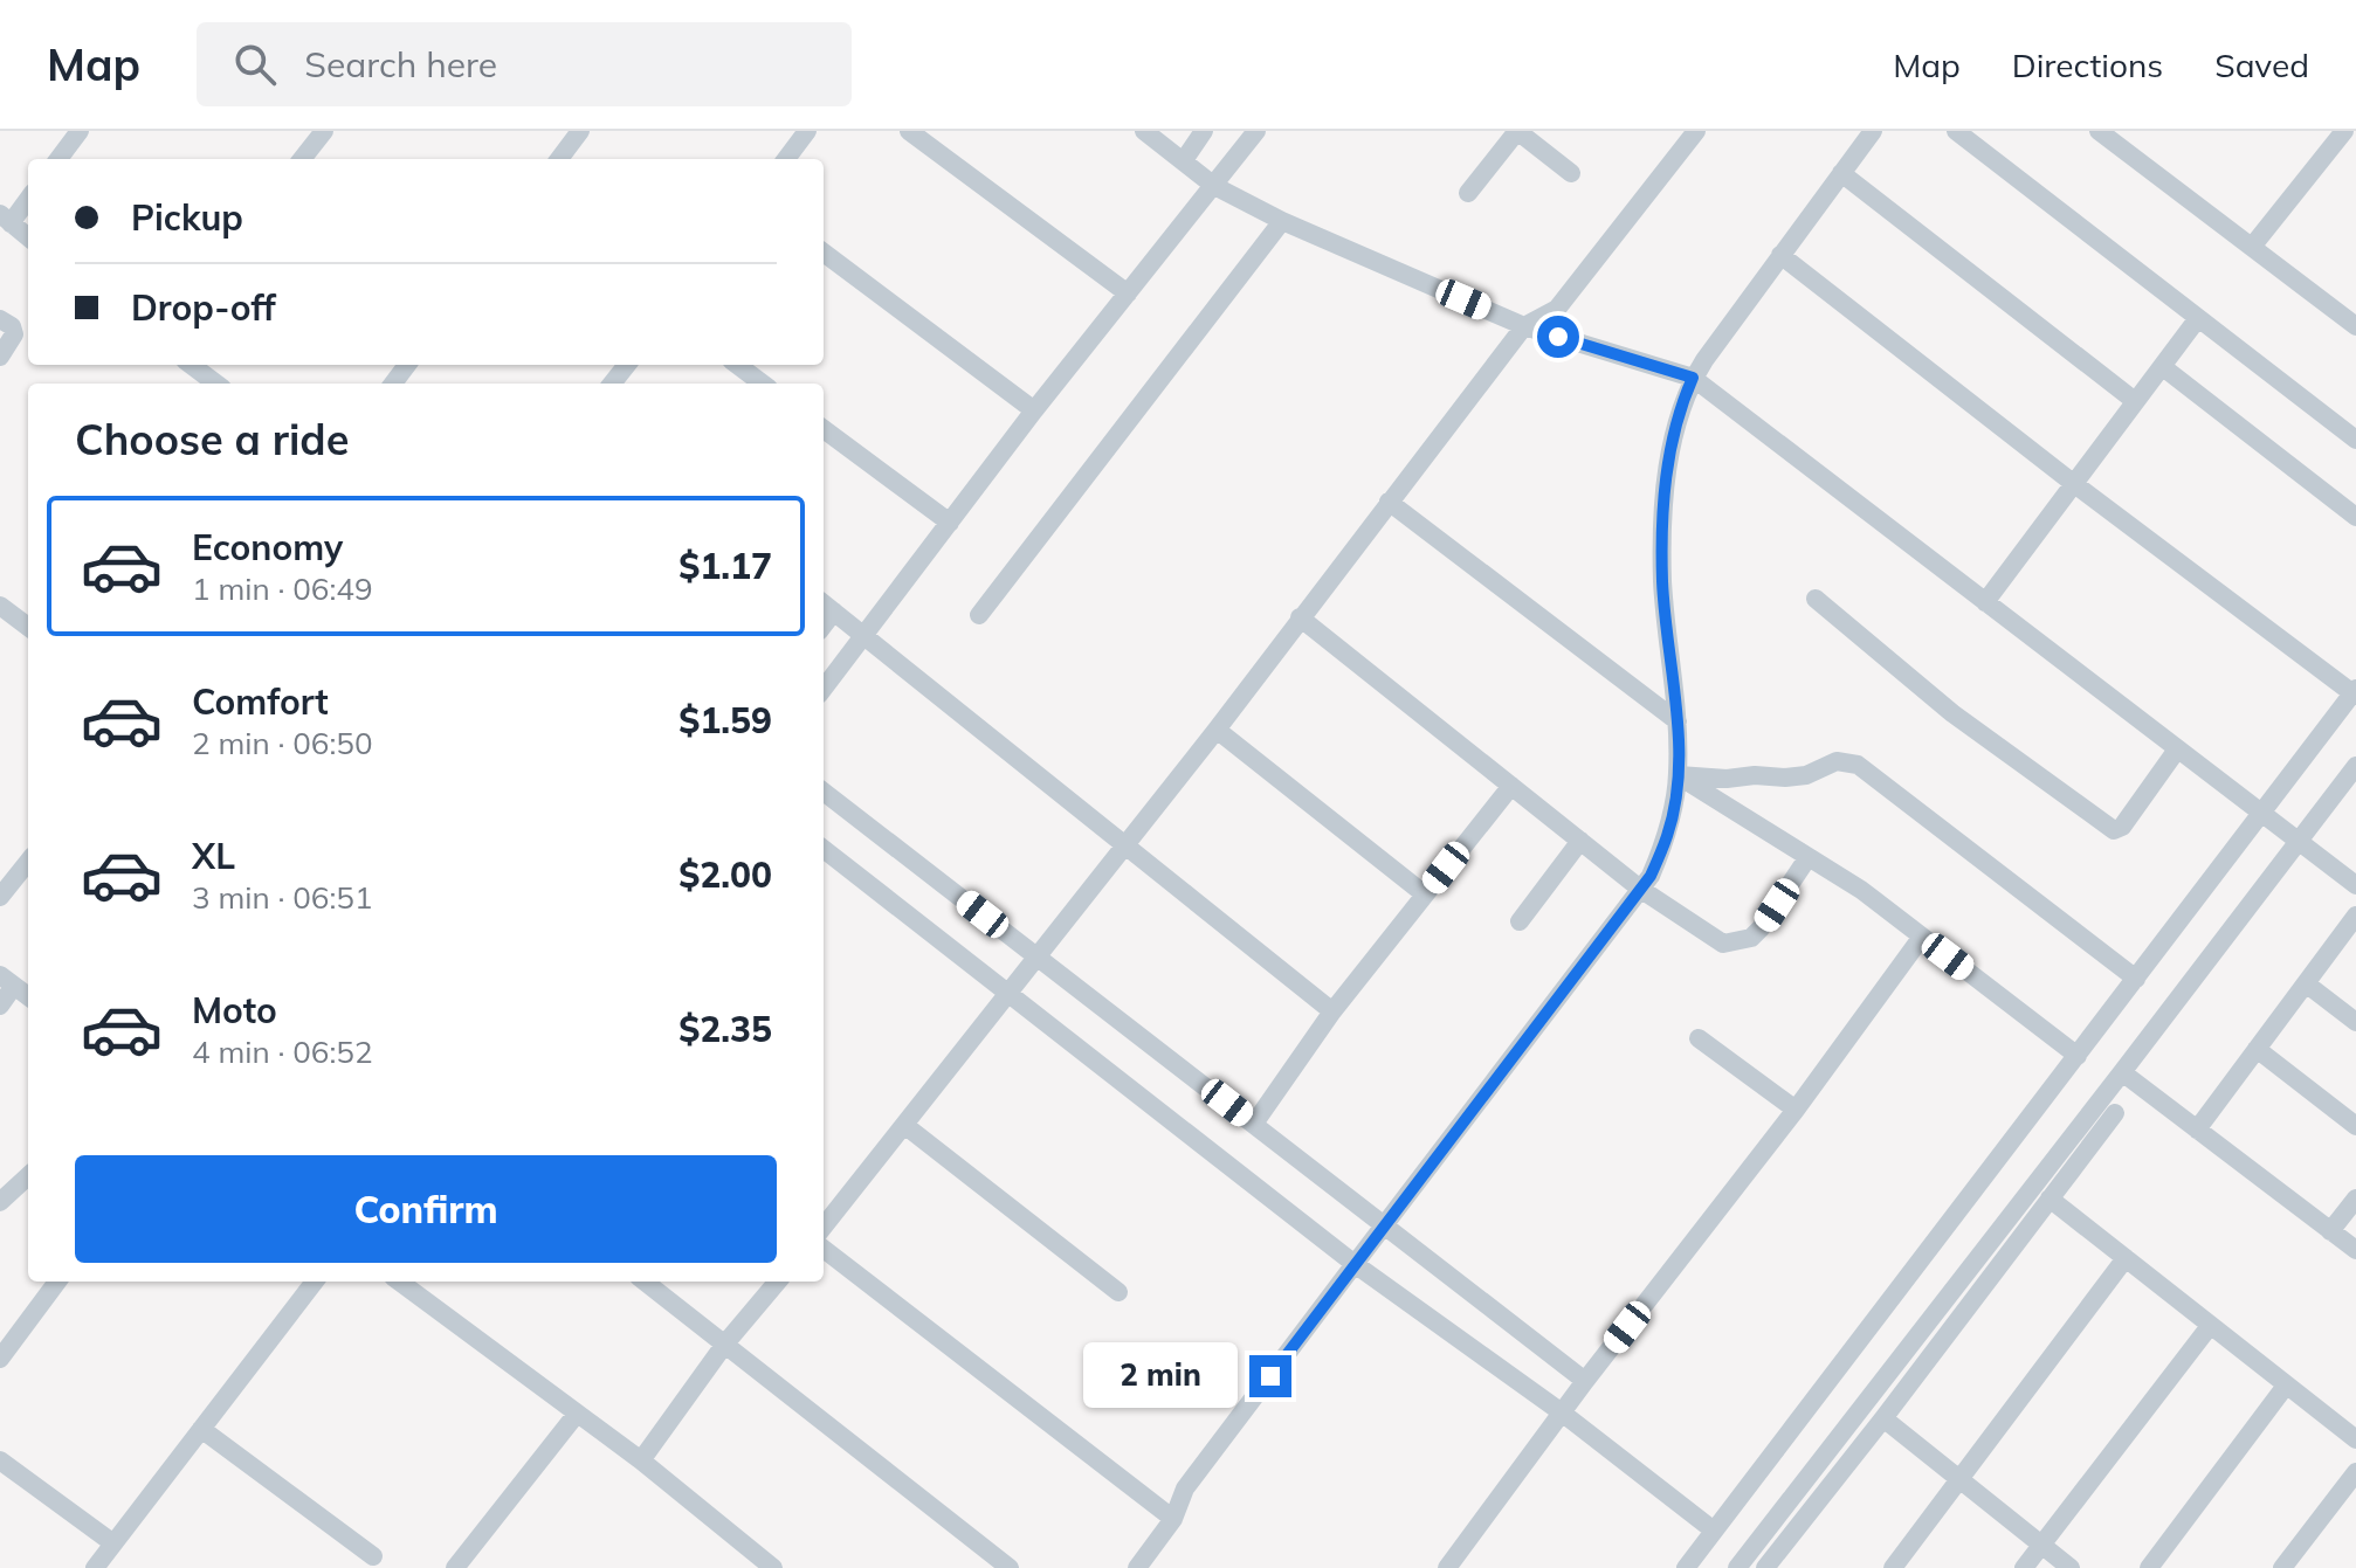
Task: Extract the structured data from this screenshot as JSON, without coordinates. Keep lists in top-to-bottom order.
{
  "page": {
    "header": "Map",
    "search": "Search here",
    "nav": ["Map", "Directions", "Saved"],
    "banner": ["Pickup", "Drop-off"],
    "heading": "Choose a ride",
    "list": [
      {
        "name": "Economy",
        "note": "1 min · 06:49",
        "value": "$1.17"
      },
      {
        "name": "Comfort",
        "note": "2 min · 06:50",
        "value": "$1.59"
      },
      {
        "name": "XL",
        "note": "3 min · 06:51",
        "value": "$2.00"
      },
      {
        "name": "Moto",
        "note": "4 min · 06:52",
        "value": "$2.35"
      }
    ],
    "buttons": "Confirm",
    "bubble": "2 min"
  }
}
